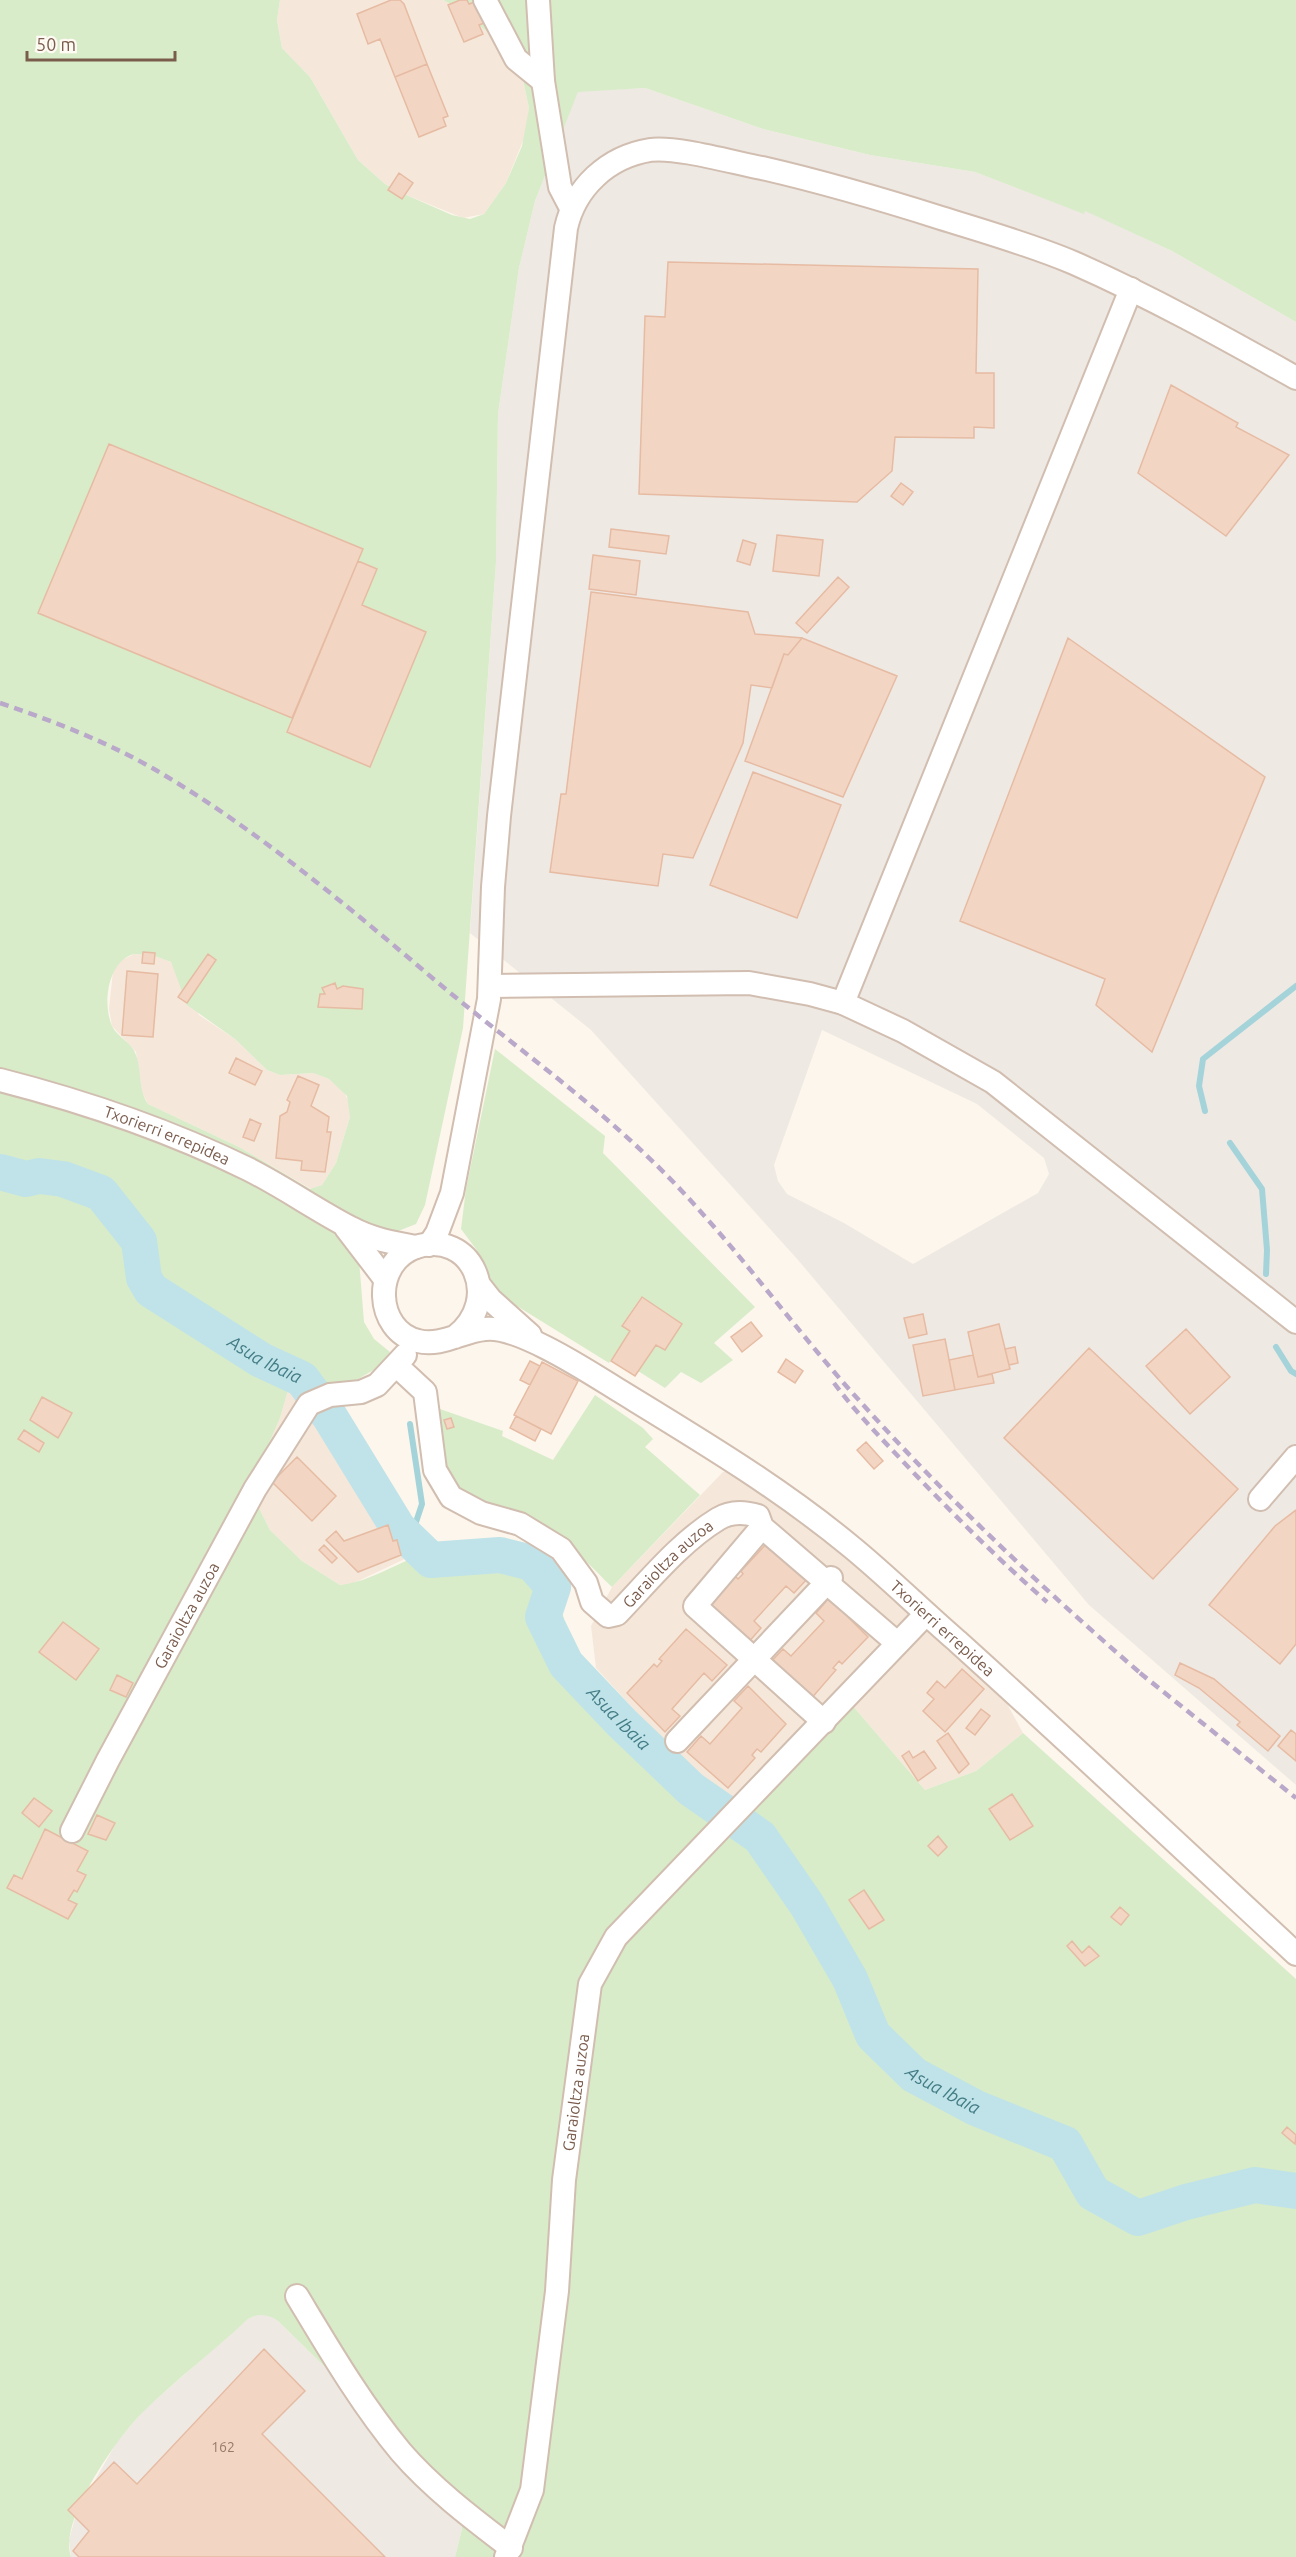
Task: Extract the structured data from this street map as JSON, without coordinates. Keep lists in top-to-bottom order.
{
  "streets": {
    "street": ["Txorierri errepidea", "Garaioltza auzoa"]
  },
  "crossings": [
    ["Txorierri errepidea", "Garaioltza auzoa"]
  ],
  "water": ["Asua Ibaia"],
  "house_numbers": ["162"],
  "scale_bar": "50 m"
}
